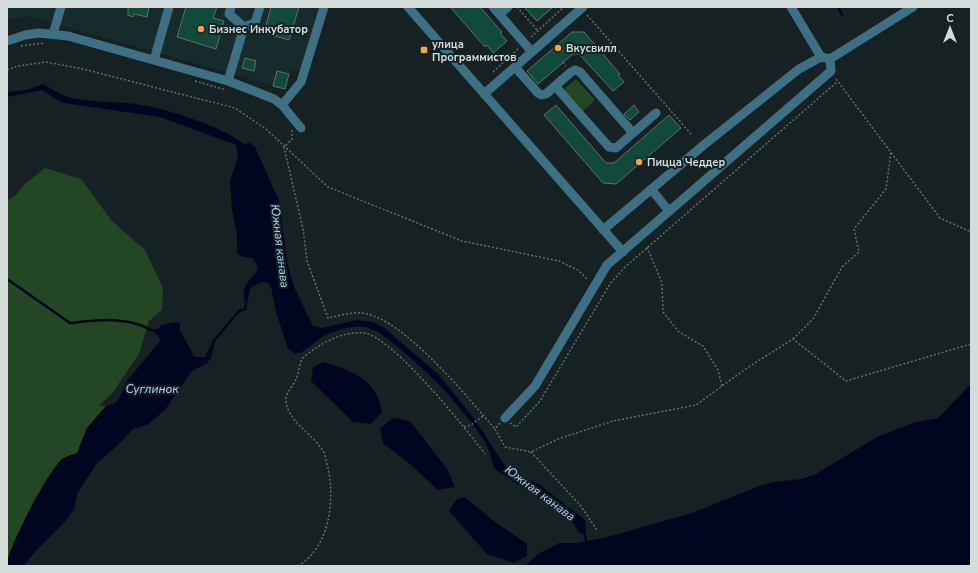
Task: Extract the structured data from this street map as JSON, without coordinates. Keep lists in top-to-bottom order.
{
  "water": ["Южная канава", "Суглинок"],
  "places": {
    "other": ["Бизнес Инкубатор", "Вкусвилл", "Пицца Чеддер"],
    "transit": ["улица Программистов"]
  },
  "north": "top"
}
